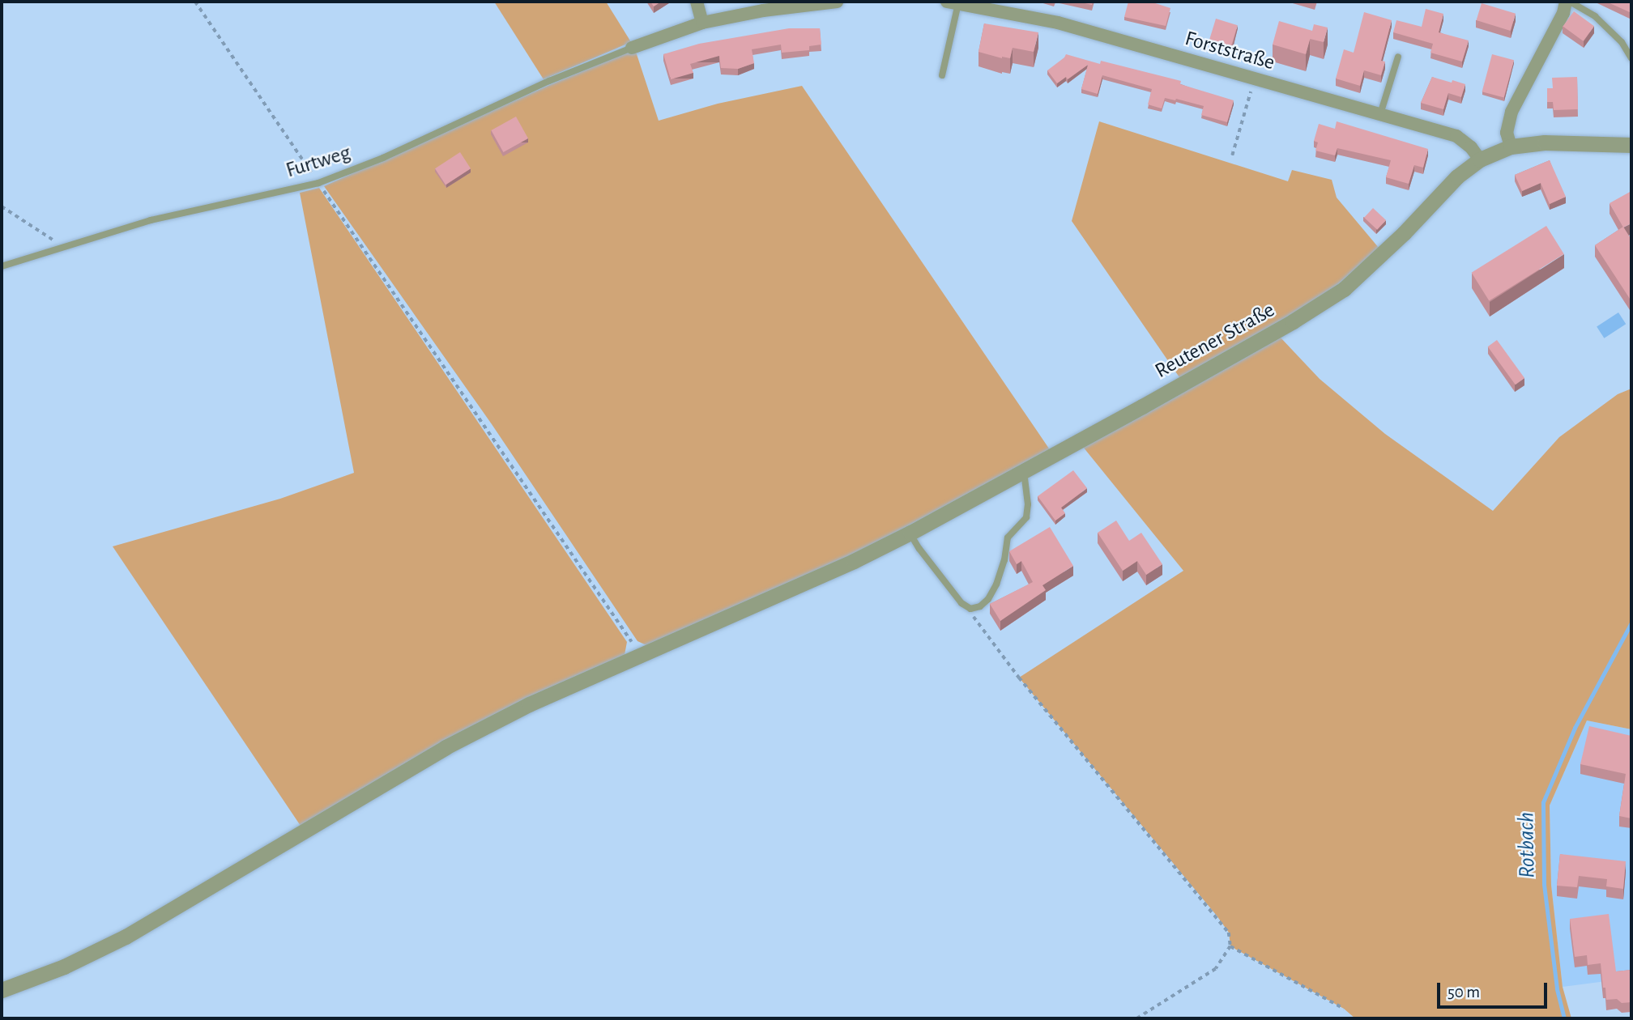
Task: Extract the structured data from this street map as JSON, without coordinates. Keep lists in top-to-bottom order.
{
  "streets": {
    "street": ["Forststraße", "Reutener Straße"],
    "lane": ["Furtweg"]
  },
  "crossings": [
    ["Forststraße", "Reutener Straße"]
  ],
  "water": ["Rotbach"],
  "scale_bar": "50 m"
}
